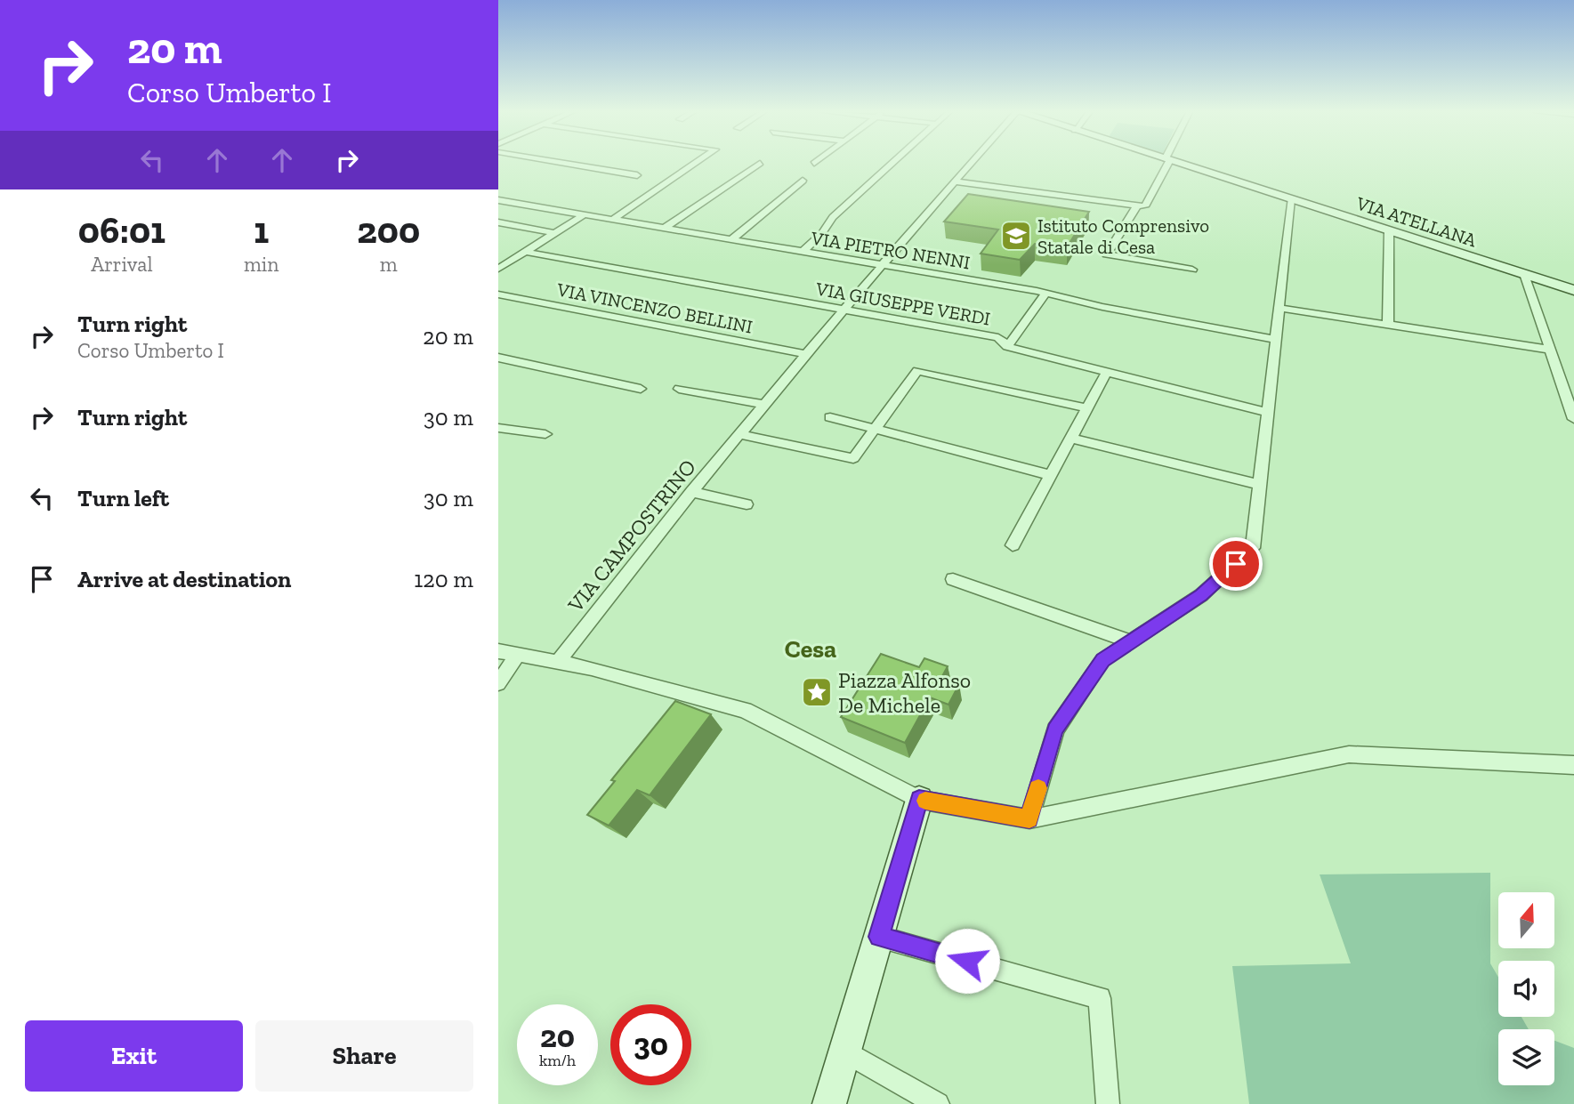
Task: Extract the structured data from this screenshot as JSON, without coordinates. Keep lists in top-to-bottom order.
{
  "streets": {
    "main road": ["VIA ATELLANA"],
    "street": [
      "VIA PIETRO NENNI",
      "VIA GIUSEPPE VERDI",
      "VIA VINCENZO BELLINI",
      "VIA CAMPOSTRINO"
    ]
  },
  "crossings": [
    ["VIA PIETRO NENNI", "VIA CAMPOSTRINO"],
    ["VIA GIUSEPPE VERDI", "VIA CAMPOSTRINO"],
    ["VIA VINCENZO BELLINI", "VIA CAMPOSTRINO"]
  ],
  "districts": ["Cesa"],
  "places": {
    "school or university": ["Istituto Comprensivo Statale di Cesa"],
    "place": ["Piazza Alfonso De Michele"]
  },
  "north": "top",
  "page": {
    "turn": ["20 m", "Corso Umberto I"],
    "eta": [
      "06:01",
      "Arrival",
      "1",
      "min",
      "200",
      "m"
    ],
    "list": [
      {
        "name": "Turn right",
        "note": "Corso Umberto I",
        "value": "20 m"
      },
      {
        "name": "Turn right",
        "value": "30 m"
      },
      {
        "name": "Turn left",
        "value": "30 m"
      },
      {
        "name": "Arrive at destination",
        "value": "120 m"
      }
    ],
    "speed": "20 km/h",
    "limit": "30",
    "buttons": ["Exit", "Share"]
  }
}
